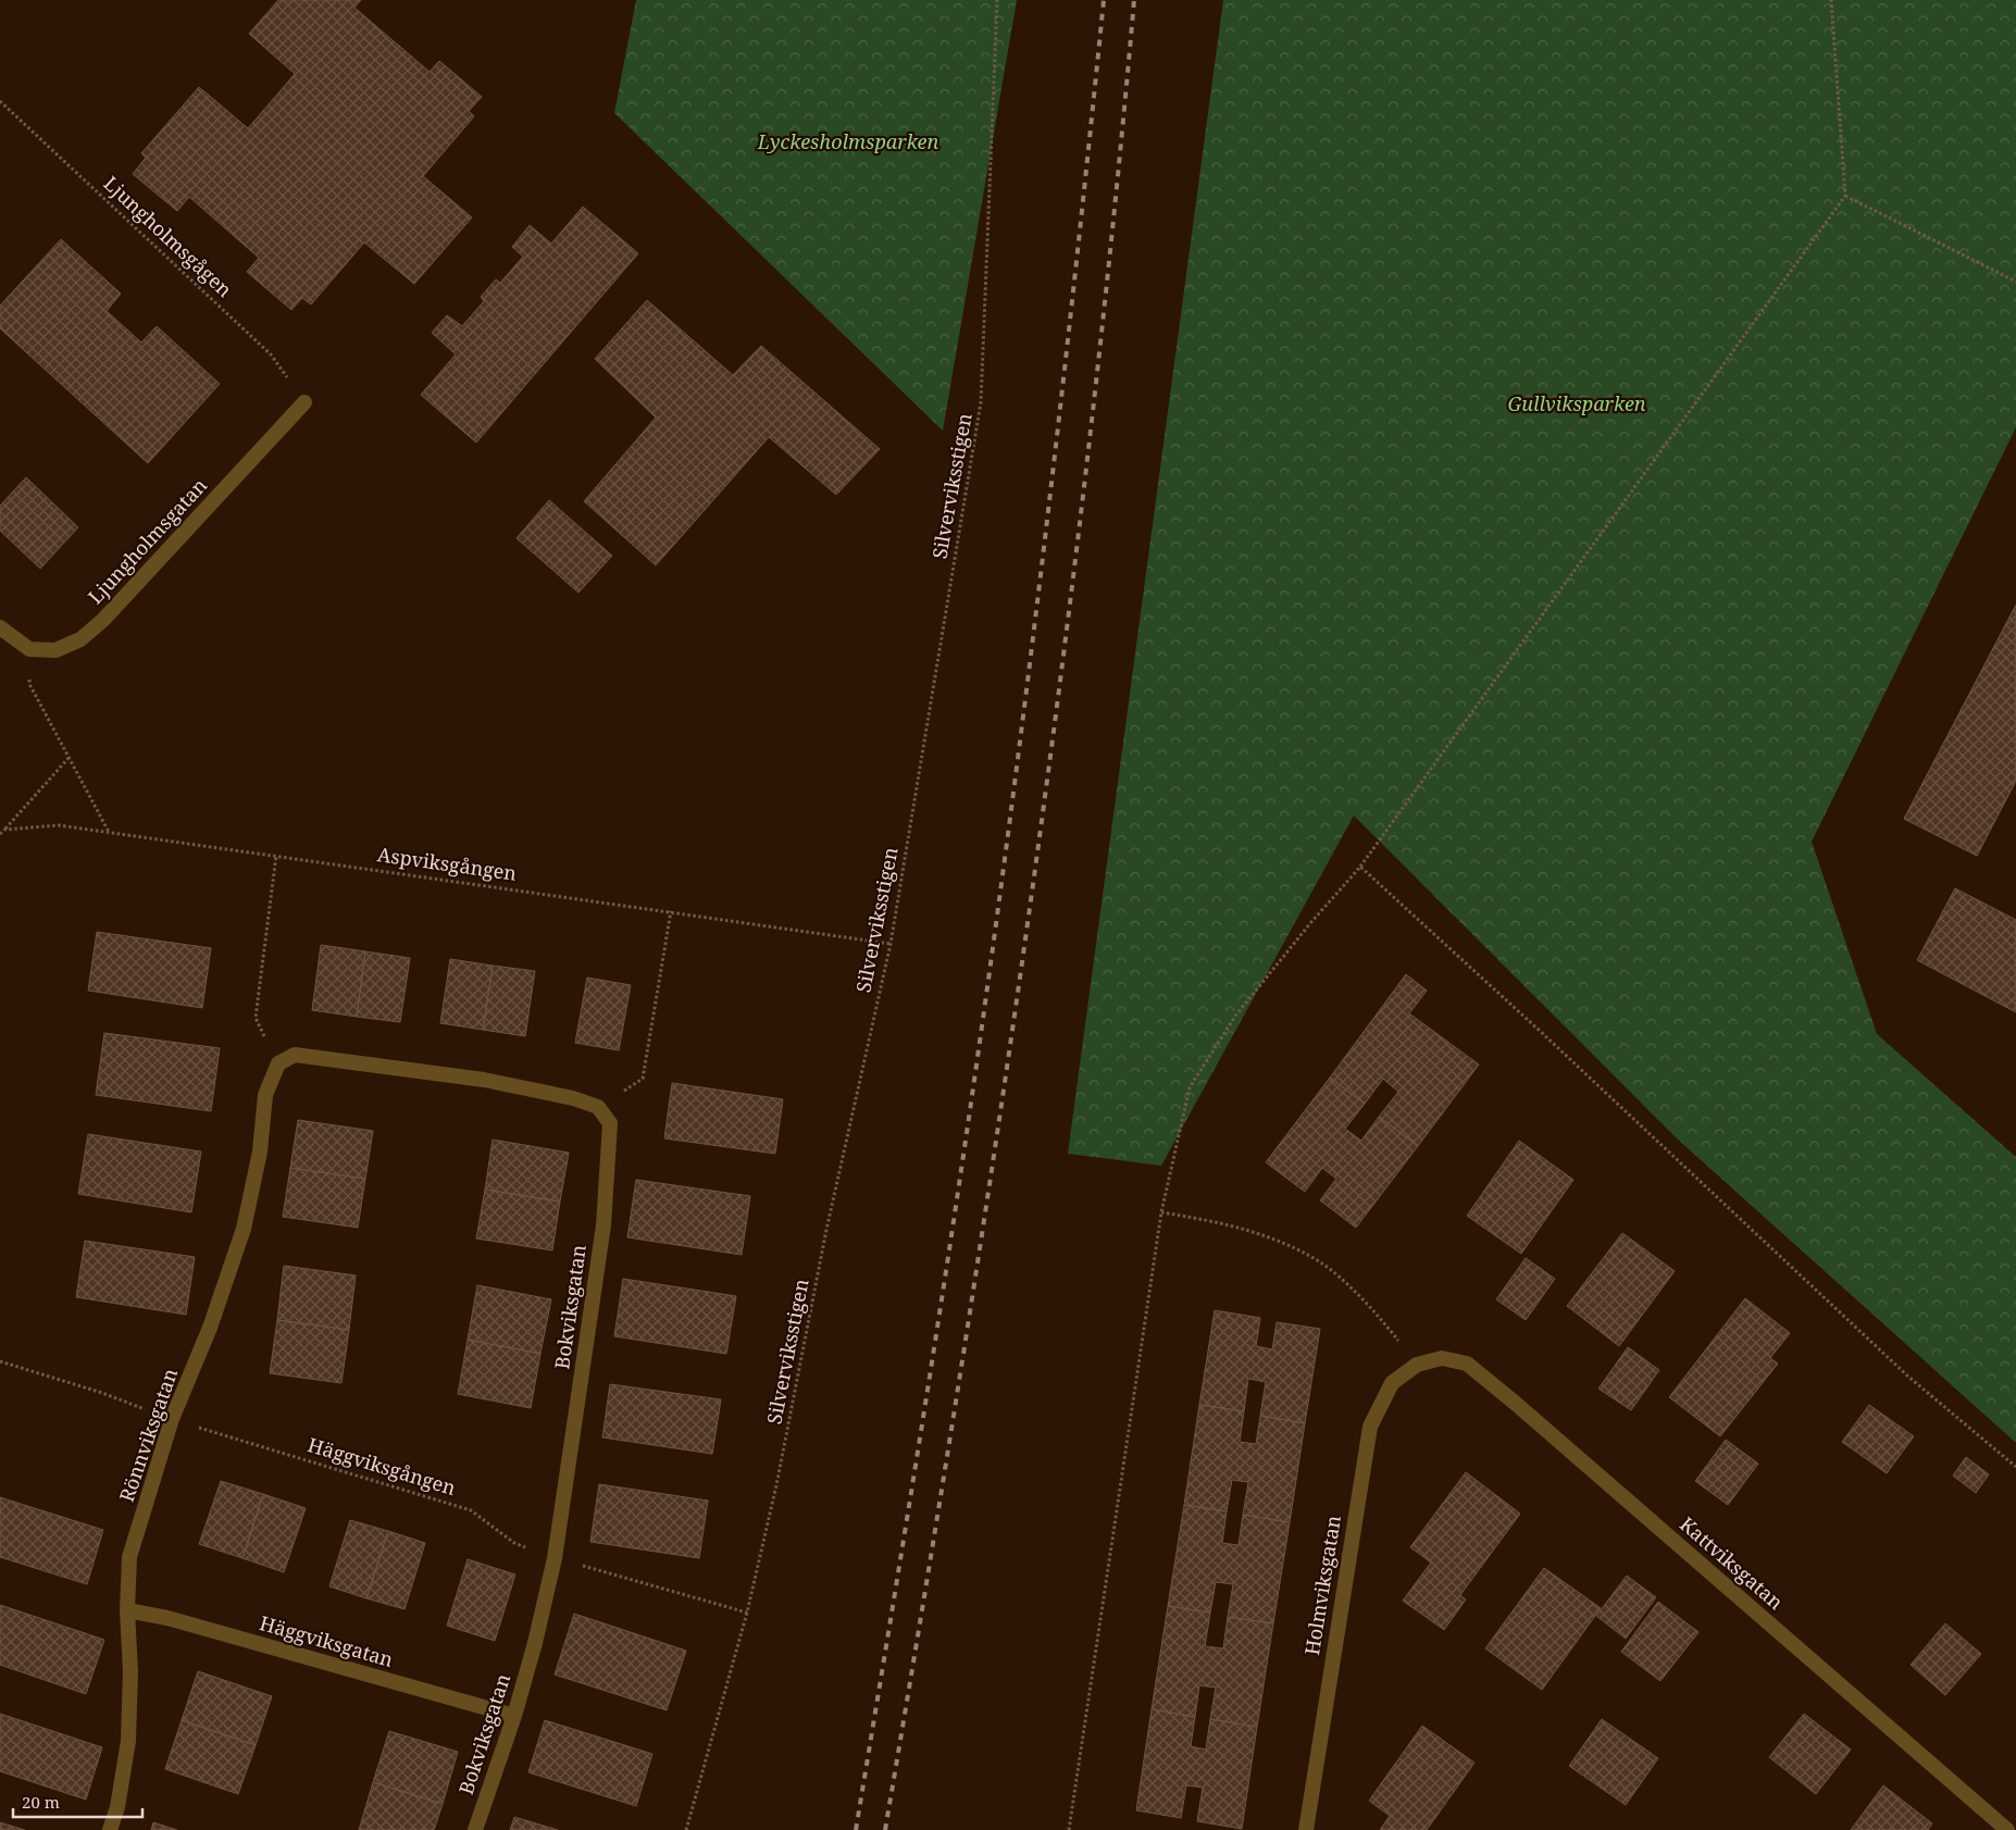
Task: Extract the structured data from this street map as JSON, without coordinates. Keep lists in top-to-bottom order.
{
  "streets": {
    "street": [
      "Ljungholmsgatan",
      "Bokviksgatan",
      "Rönnviksgatan",
      "Kattviksgatan",
      "Holmviksgatan",
      "Häggviksgatan"
    ],
    "path": [
      "Ljungholmsgågen",
      "Silverviksstigen",
      "Aspviksgången",
      "Häggviksgången"
    ]
  },
  "crossings": [
    ["Ljungholmsgågen", "Ljungholmsgatan"],
    ["Silverviksstigen", "Aspviksgången"],
    ["Silverviksstigen", "Häggviksgången"],
    ["Bokviksgatan", "Häggviksgången"],
    ["Bokviksgatan", "Häggviksgatan"],
    ["Rönnviksgatan", "Häggviksgången"],
    ["Rönnviksgatan", "Häggviksgatan"],
    ["Kattviksgatan", "Holmviksgatan"]
  ],
  "parks": ["Lyckesholmsparken", "Gullviksparken"],
  "scale_bar": "20 m"
}
